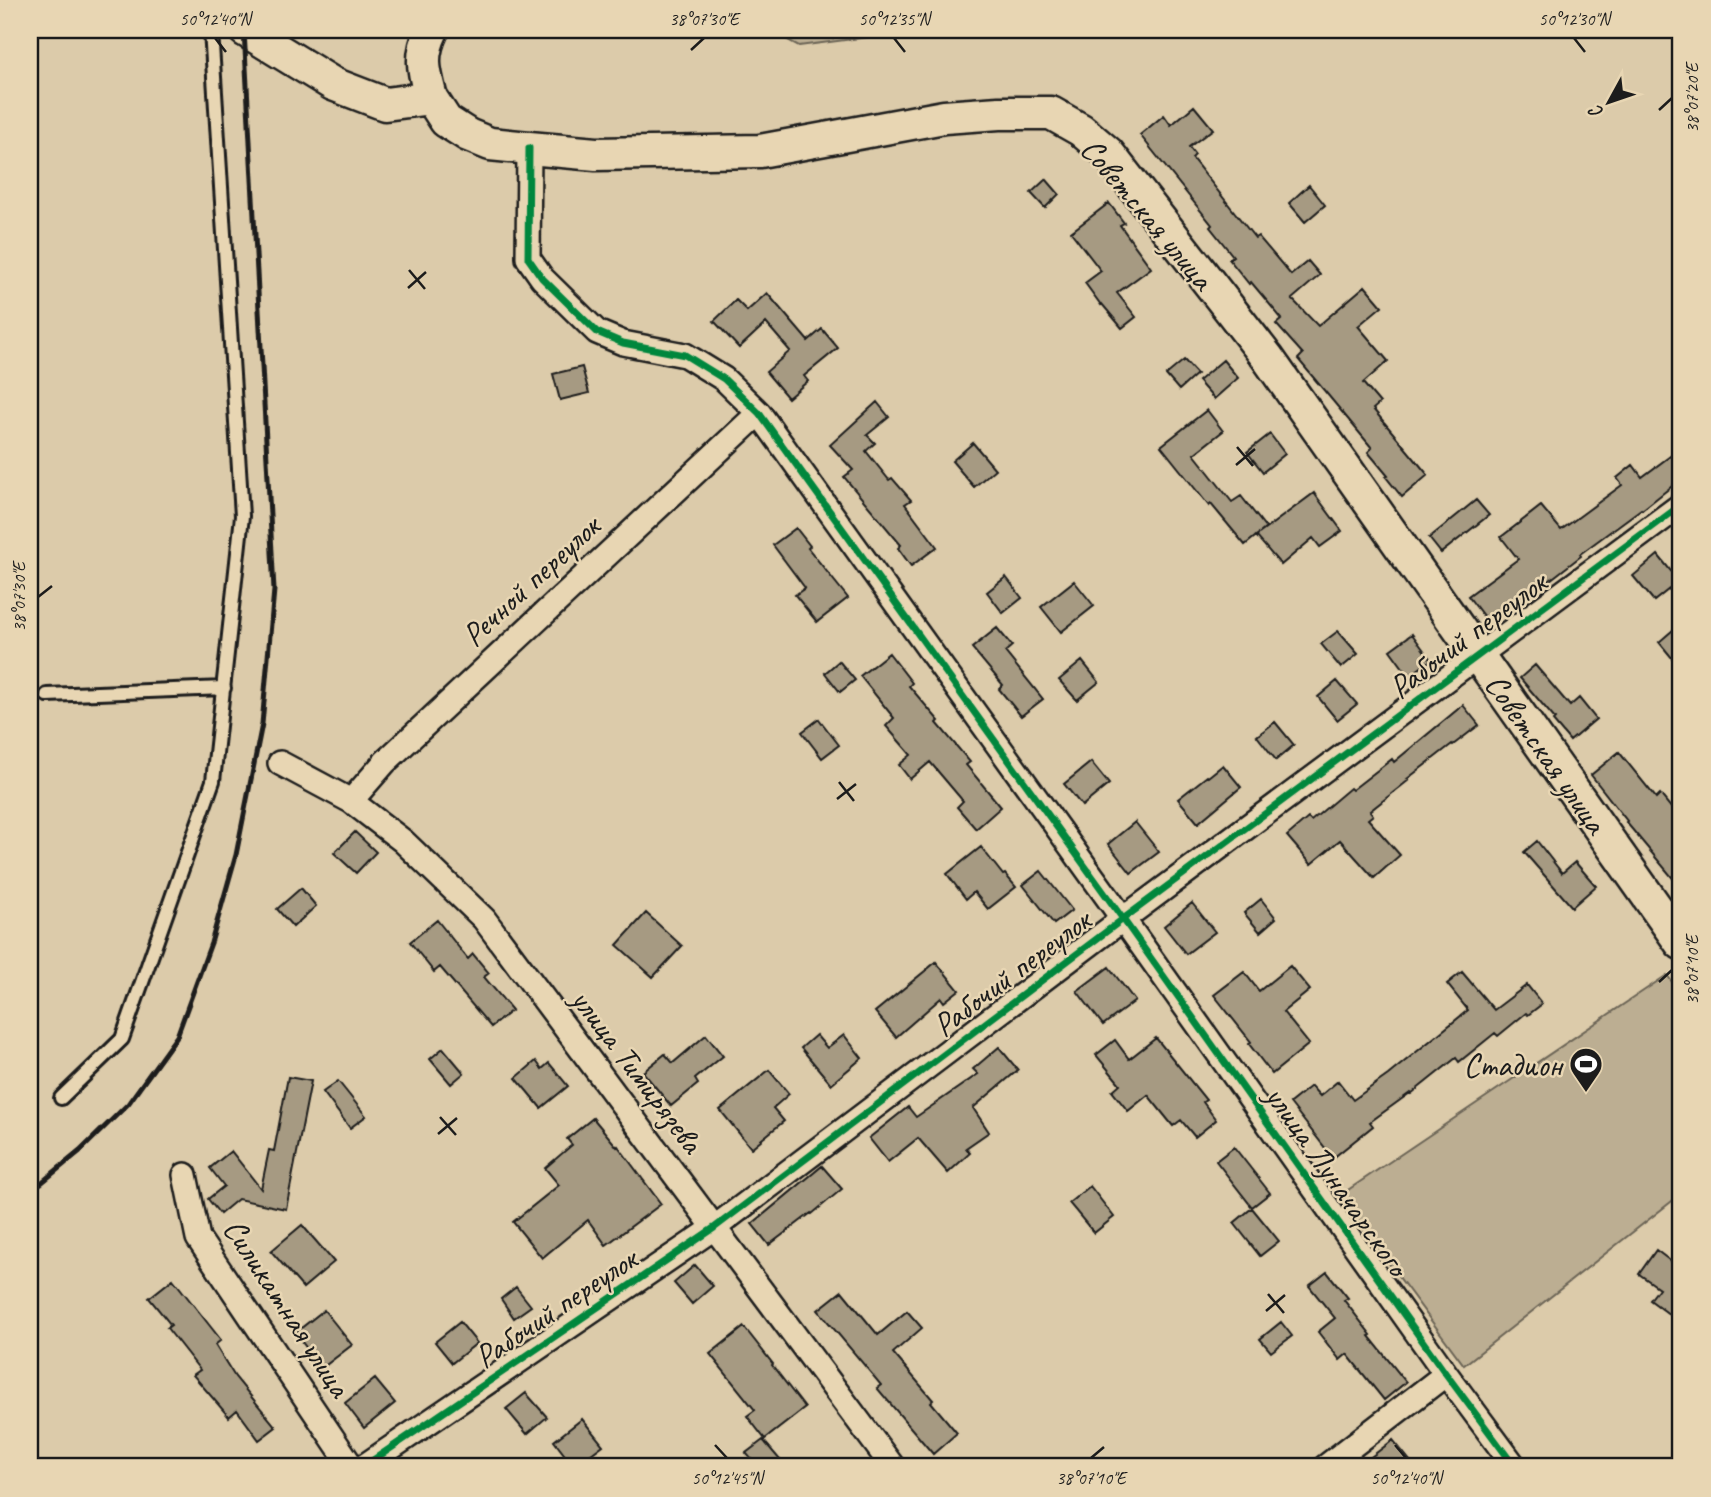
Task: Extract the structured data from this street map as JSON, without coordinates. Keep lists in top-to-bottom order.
{
  "streets": {
    "main road": ["Советская улица"],
    "street": [
      "Речной переулок",
      "Рабочий переулок",
      "улица Тимирязева",
      "улица Луначарского",
      "Силикатная улица"
    ]
  },
  "crossings": [
    ["Советская улица", "Рабочий переулок"],
    ["Советская улица", "улица Луначарского"],
    ["Речной переулок", "улица Тимирязева"],
    ["Речной переулок", "улица Луначарского"],
    ["Рабочий переулок", "улица Тимирязева"],
    ["Рабочий переулок", "улица Луначарского"]
  ],
  "places": {
    "sports": ["Стадион"]
  },
  "north": "bottom left",
  "coordinates": [
    "50°12'40\"N",
    "38°07'30\"E",
    "50°12'35\"N",
    "50°12'30\"N",
    "38°07'20\"E",
    "38°07'10\"E",
    "50°12'45\"N"
  ]
}
